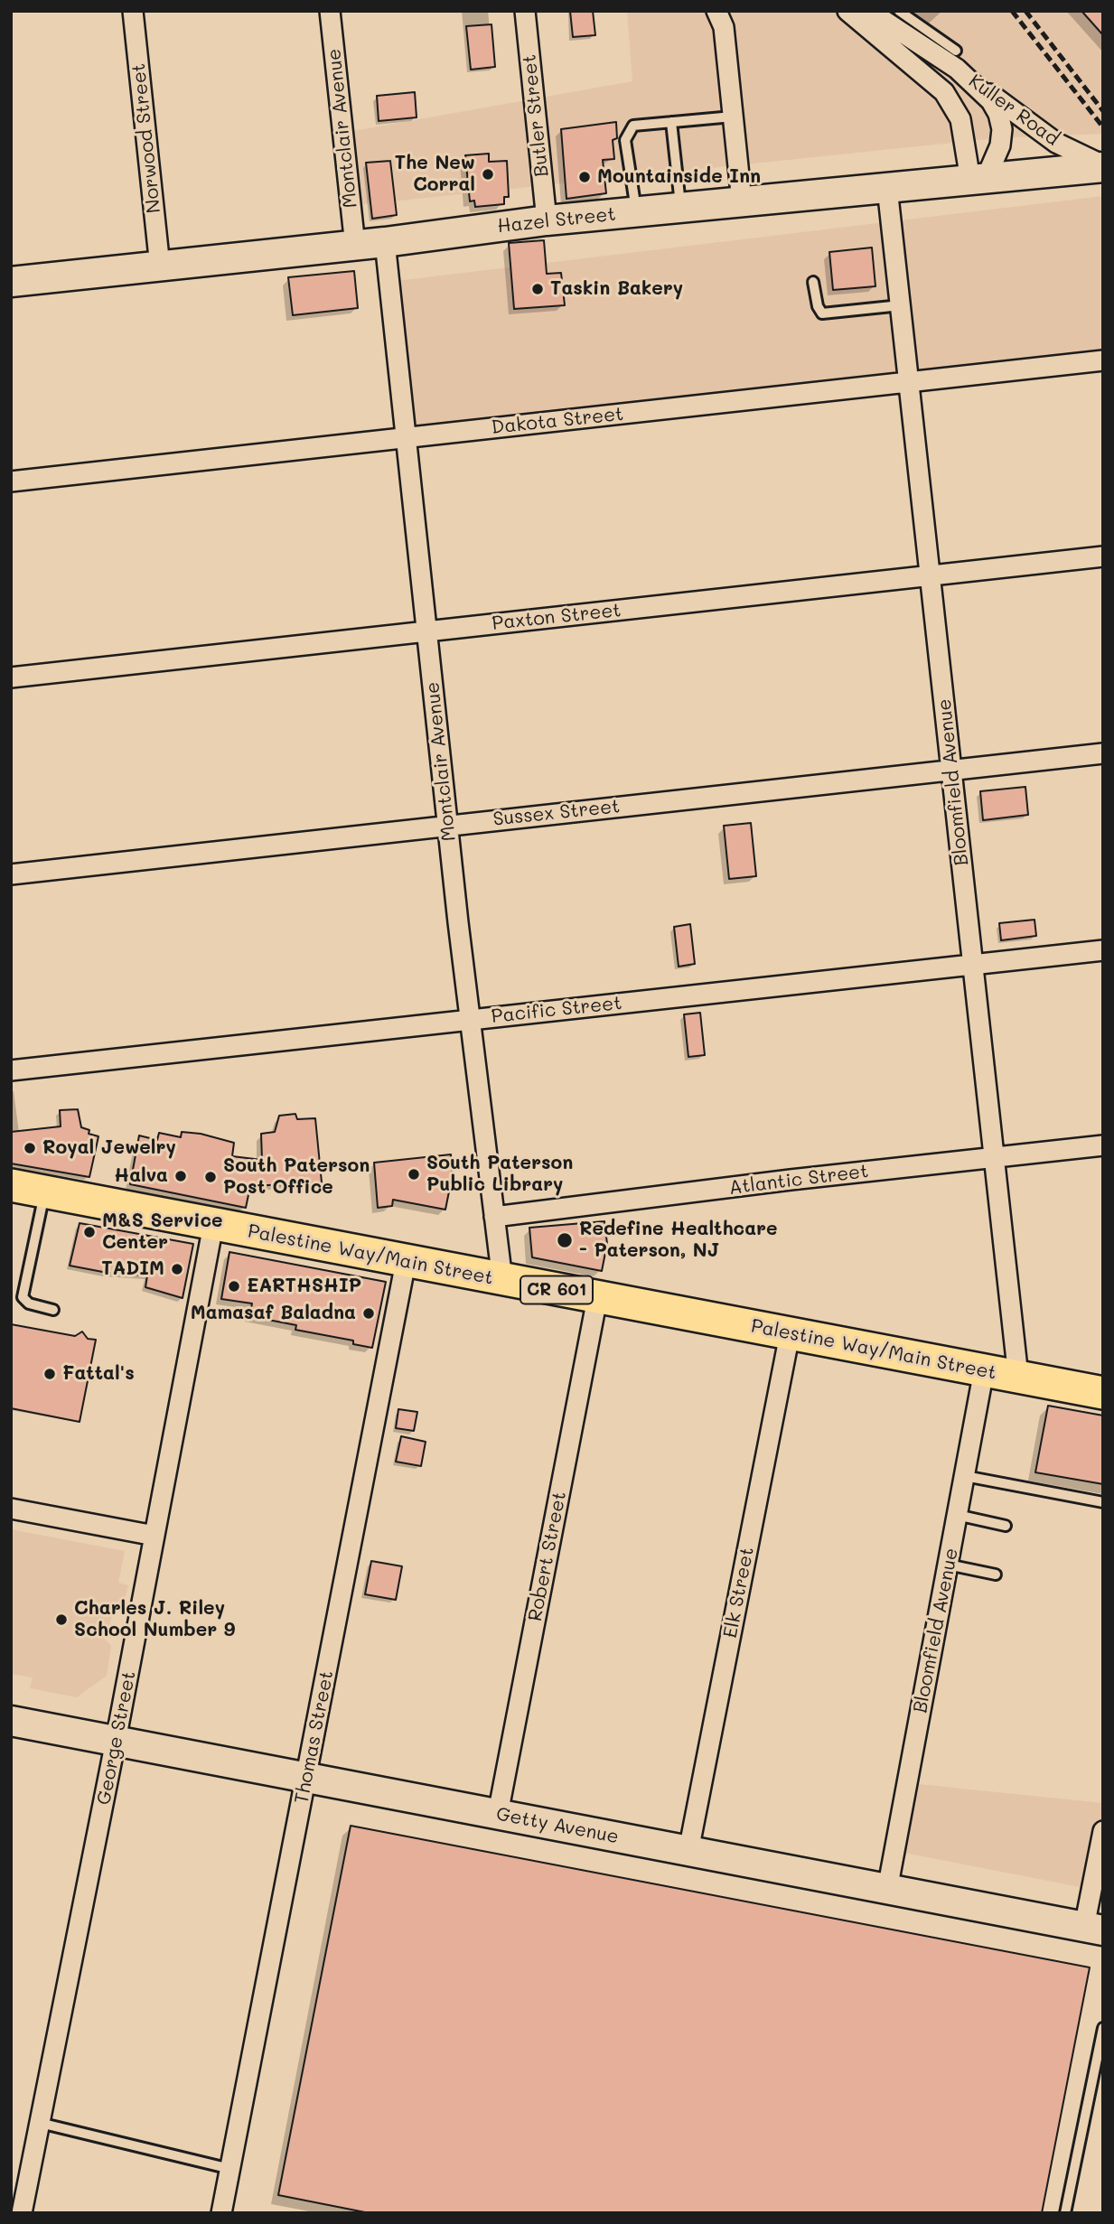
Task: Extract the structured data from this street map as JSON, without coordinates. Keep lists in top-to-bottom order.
{
  "streets": {
    "main road": ["Palestine Way/Main Street", "CR 601"],
    "street": [
      "Kuller Road",
      "Butler Street",
      "Montclair Avenue",
      "Norwood Street",
      "Hazel Street",
      "Dakota Street",
      "Paxton Street",
      "Bloomfield Avenue",
      "Sussex Street",
      "Pacific Street",
      "Atlantic Street",
      "Robert Street",
      "Elk Street",
      "Thomas Street",
      "George Street",
      "Getty Avenue"
    ]
  },
  "crossings": [
    ["Kuller Road", "Hazel Street"],
    ["Butler Street", "Hazel Street"],
    ["Montclair Avenue", "Hazel Street"],
    ["Montclair Avenue", "Dakota Street"],
    ["Montclair Avenue", "Paxton Street"],
    ["Montclair Avenue", "Sussex Street"],
    ["Montclair Avenue", "Pacific Street"],
    ["Montclair Avenue", "Atlantic Street"],
    ["Montclair Avenue", "Palestine Way/Main Street"],
    ["Norwood Street", "Hazel Street"],
    ["Hazel Street", "Bloomfield Avenue"],
    ["Dakota Street", "Bloomfield Avenue"],
    ["Paxton Street", "Bloomfield Avenue"],
    ["Bloomfield Avenue", "Sussex Street"],
    ["Bloomfield Avenue", "Pacific Street"],
    ["Bloomfield Avenue", "Atlantic Street"],
    ["Bloomfield Avenue", "Palestine Way/Main Street"],
    ["Bloomfield Avenue", "Getty Avenue"],
    ["Palestine Way/Main Street", "Robert Street"],
    ["Palestine Way/Main Street", "Elk Street"],
    ["Palestine Way/Main Street", "Thomas Street"],
    ["Palestine Way/Main Street", "George Street"],
    ["Robert Street", "Getty Avenue"],
    ["Elk Street", "Getty Avenue"],
    ["Thomas Street", "Getty Avenue"],
    ["George Street", "Getty Avenue"]
  ],
  "places": [
    "The New Corral",
    "Mountainside Inn",
    "Taskin Bakery",
    "Royal Jewelry",
    "South Paterson Public Library",
    "Halva",
    "South Paterson Post Office",
    "M&S Service Center",
    "Redefine Healthcare - Paterson, NJ",
    "TADIM",
    "EARTHSHIP",
    "Mamasaf Baladna",
    "Fattal's",
    "Charles J. Riley School Number 9"
  ]
}
